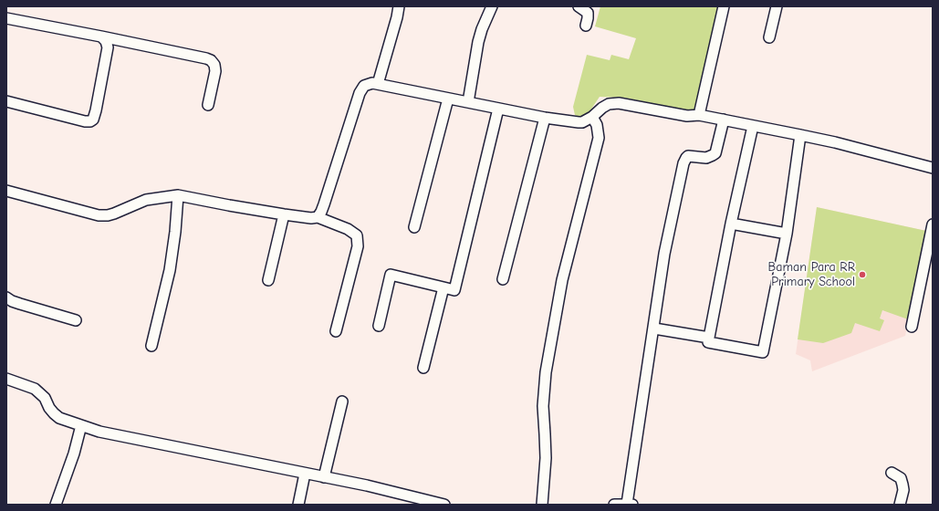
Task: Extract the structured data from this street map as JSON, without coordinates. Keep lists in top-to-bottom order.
{
  "places": ["Baman Para RR Primary School"]
}
